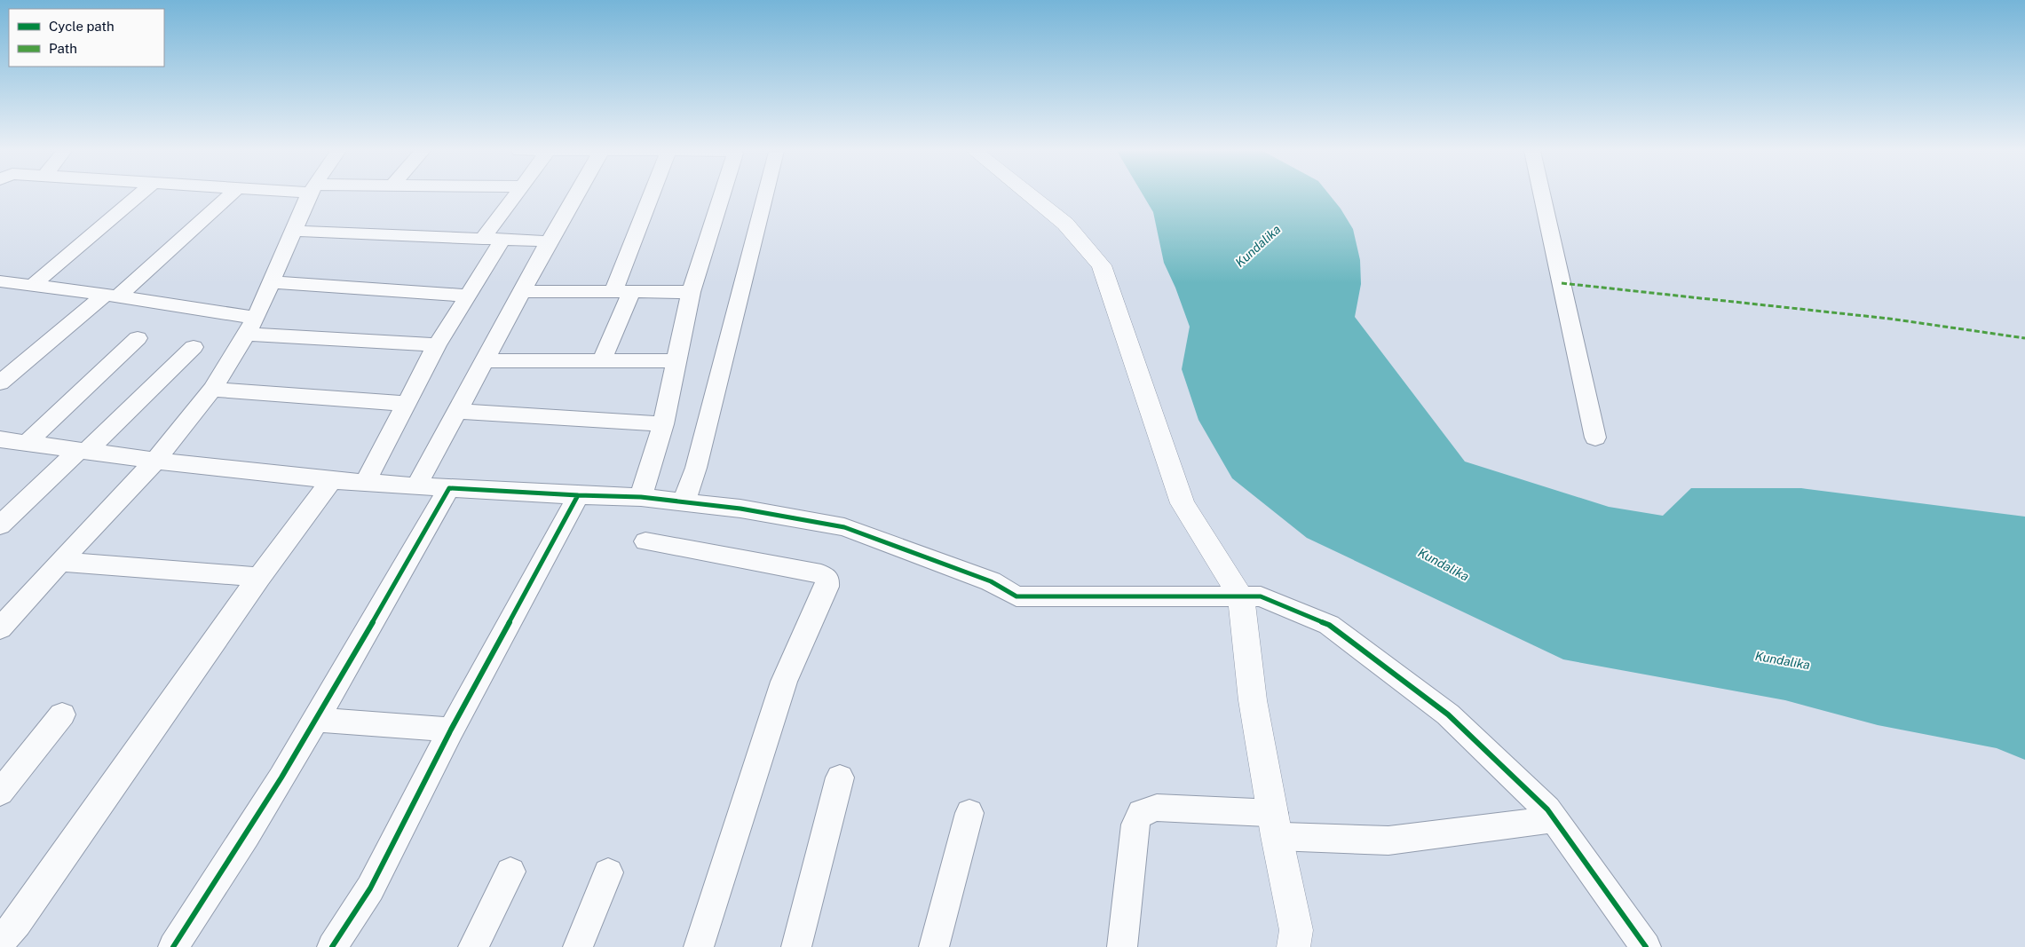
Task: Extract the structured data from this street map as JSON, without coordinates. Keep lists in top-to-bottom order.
{
  "water": ["Kundalika"],
  "legend": ["Cycle path", "Path"]
}
